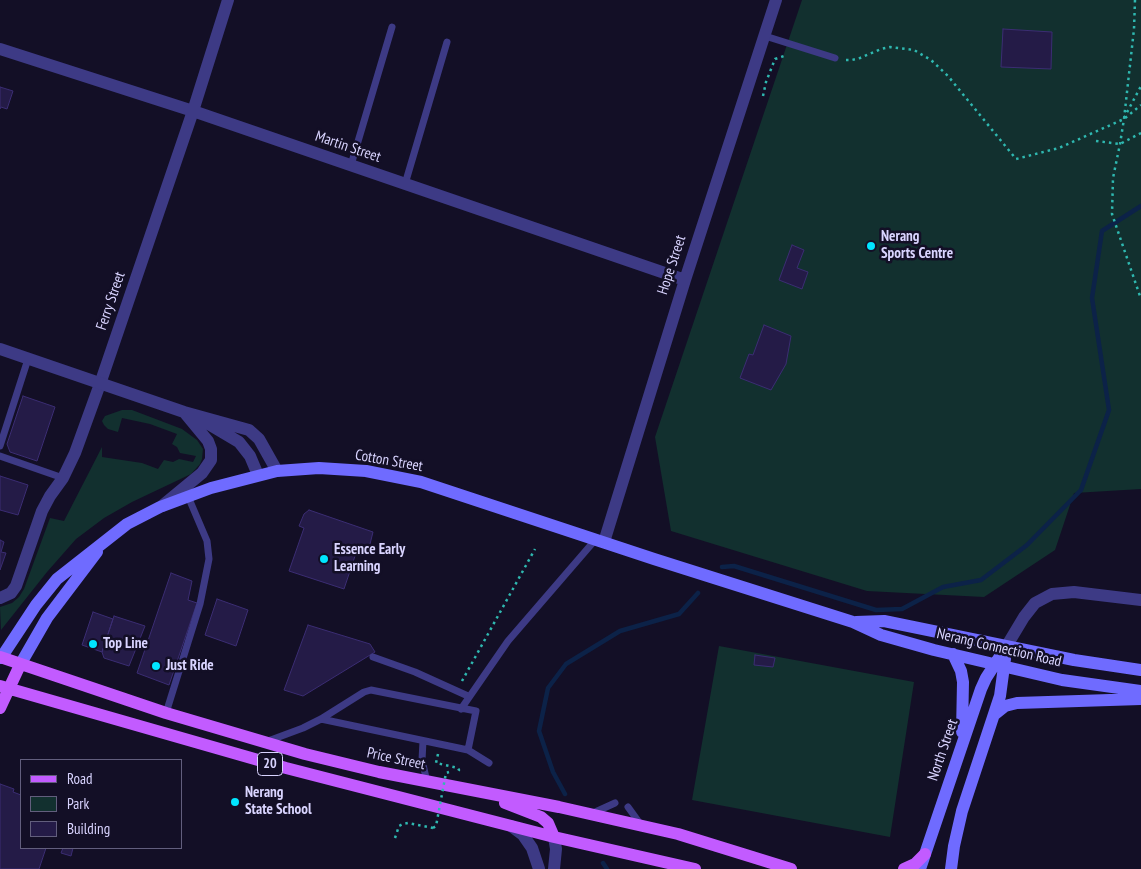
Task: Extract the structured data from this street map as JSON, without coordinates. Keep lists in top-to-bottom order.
{
  "streets": {
    "main road": [
      "Cotton Street",
      "Nerang Connection Road",
      "North Street",
      "Price Street",
      "20"
    ],
    "street": ["Martin Street", "Hope Street", "Ferry Street"]
  },
  "crossings": [
    ["Martin Street", "Hope Street"],
    ["Martin Street", "Ferry Street"],
    ["Hope Street", "Cotton Street"],
    ["Hope Street", "Nerang Connection Road"],
    ["Cotton Street", "Nerang Connection Road"],
    ["Nerang Connection Road", "North Street"]
  ],
  "places": [
    "Nerang Sports Centre",
    "Essence Early Learning",
    "Top Line",
    "Just Ride",
    "Nerang State School"
  ],
  "legend": ["Road", "Park", "Building"]
}
